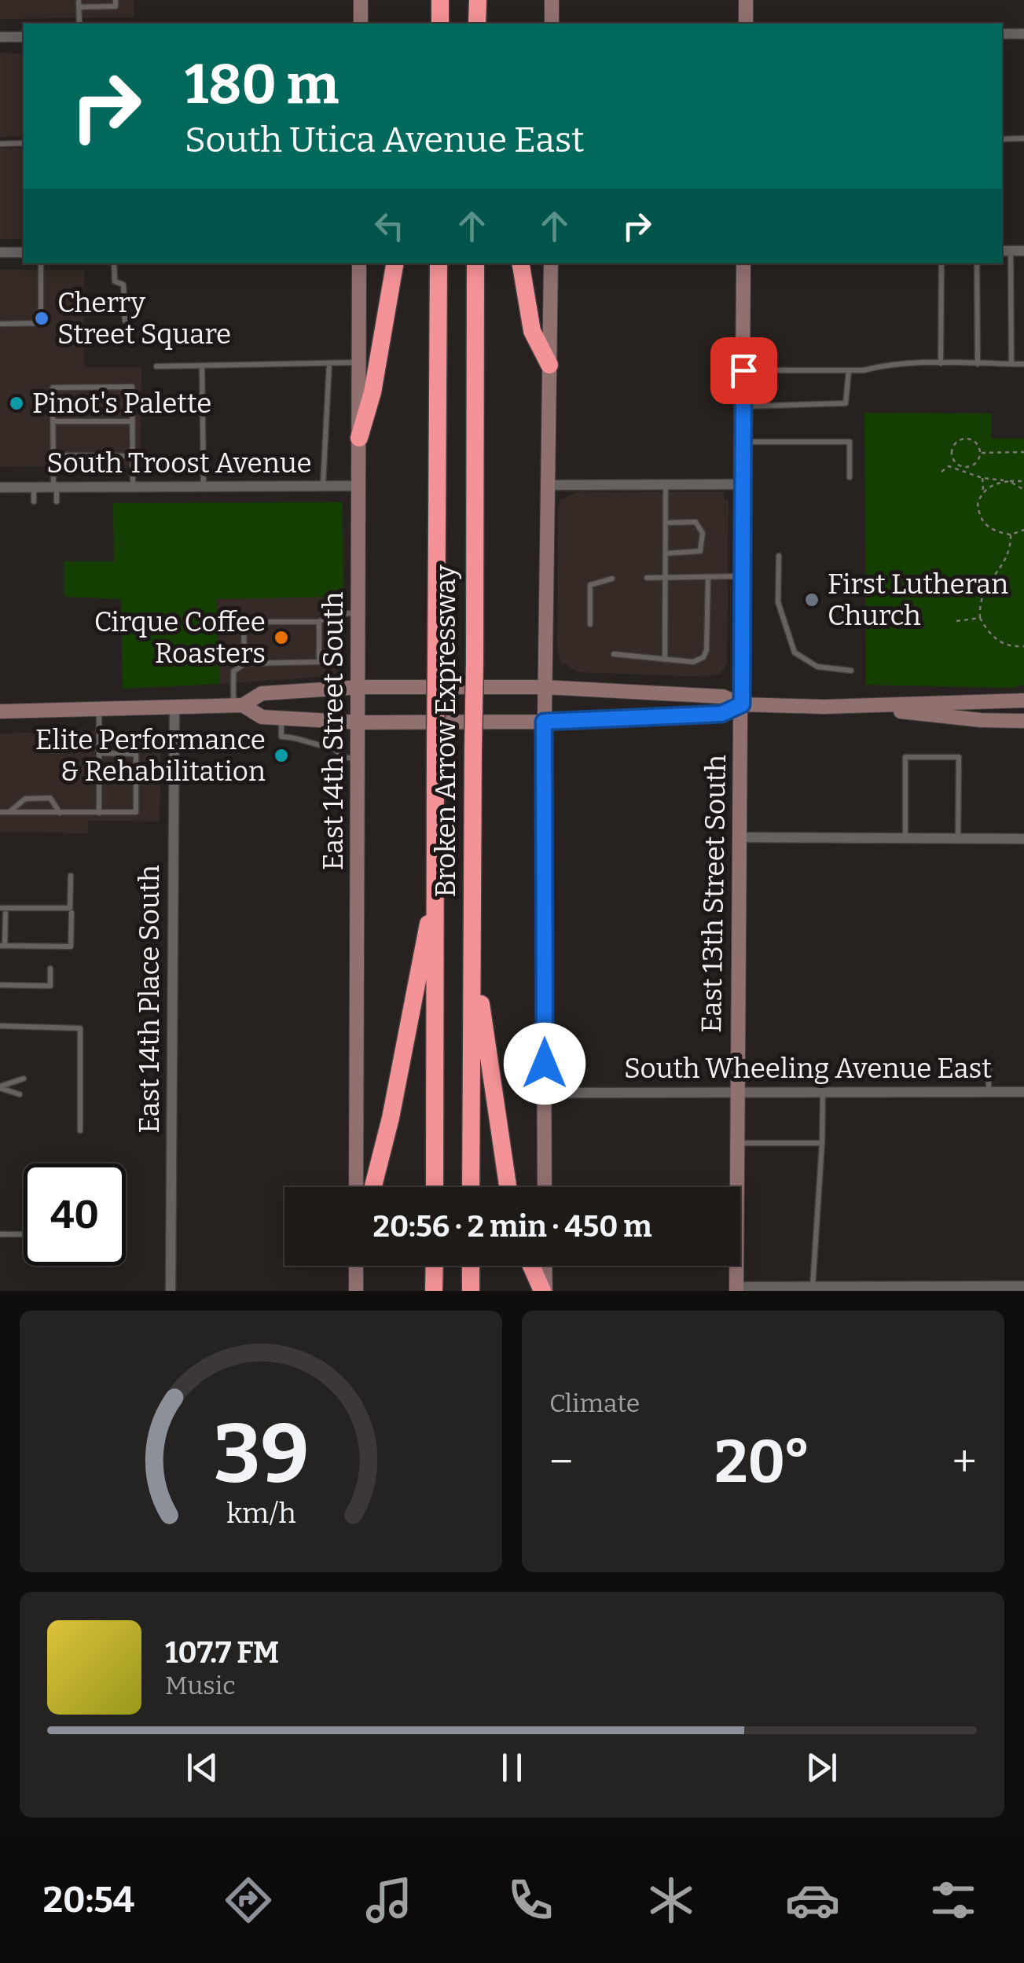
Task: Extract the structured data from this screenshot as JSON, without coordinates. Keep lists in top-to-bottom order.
{
  "streets": {
    "highway": ["Broken Arrow Expressway"],
    "street": [
      "South Troost Avenue",
      "East 14th Street South",
      "East 13th Street South",
      "East 14th Place South",
      "South Wheeling Avenue East"
    ]
  },
  "crossings": [
    ["South Troost Avenue", "East 14th Street South"],
    ["East 13th Street South", "South Wheeling Avenue East"]
  ],
  "places": [
    "Cherry Street Square",
    "Pinot's Palette",
    "First Lutheran Church",
    "Cirque Coffee Roasters",
    "Elite Performance & Rehabilitation"
  ],
  "page": {
    "turn": ["180 m", "South Utica Avenue East"],
    "limit": "40",
    "trip": "20:56 · 2 min · 450 m",
    "tile": "Climate",
    "heat": ["−", "20°", "+"],
    "song": ["107.7 FM", "Music"],
    "tabs": "20:54",
    "gauge": ["39", "km/h"]
  }
}
